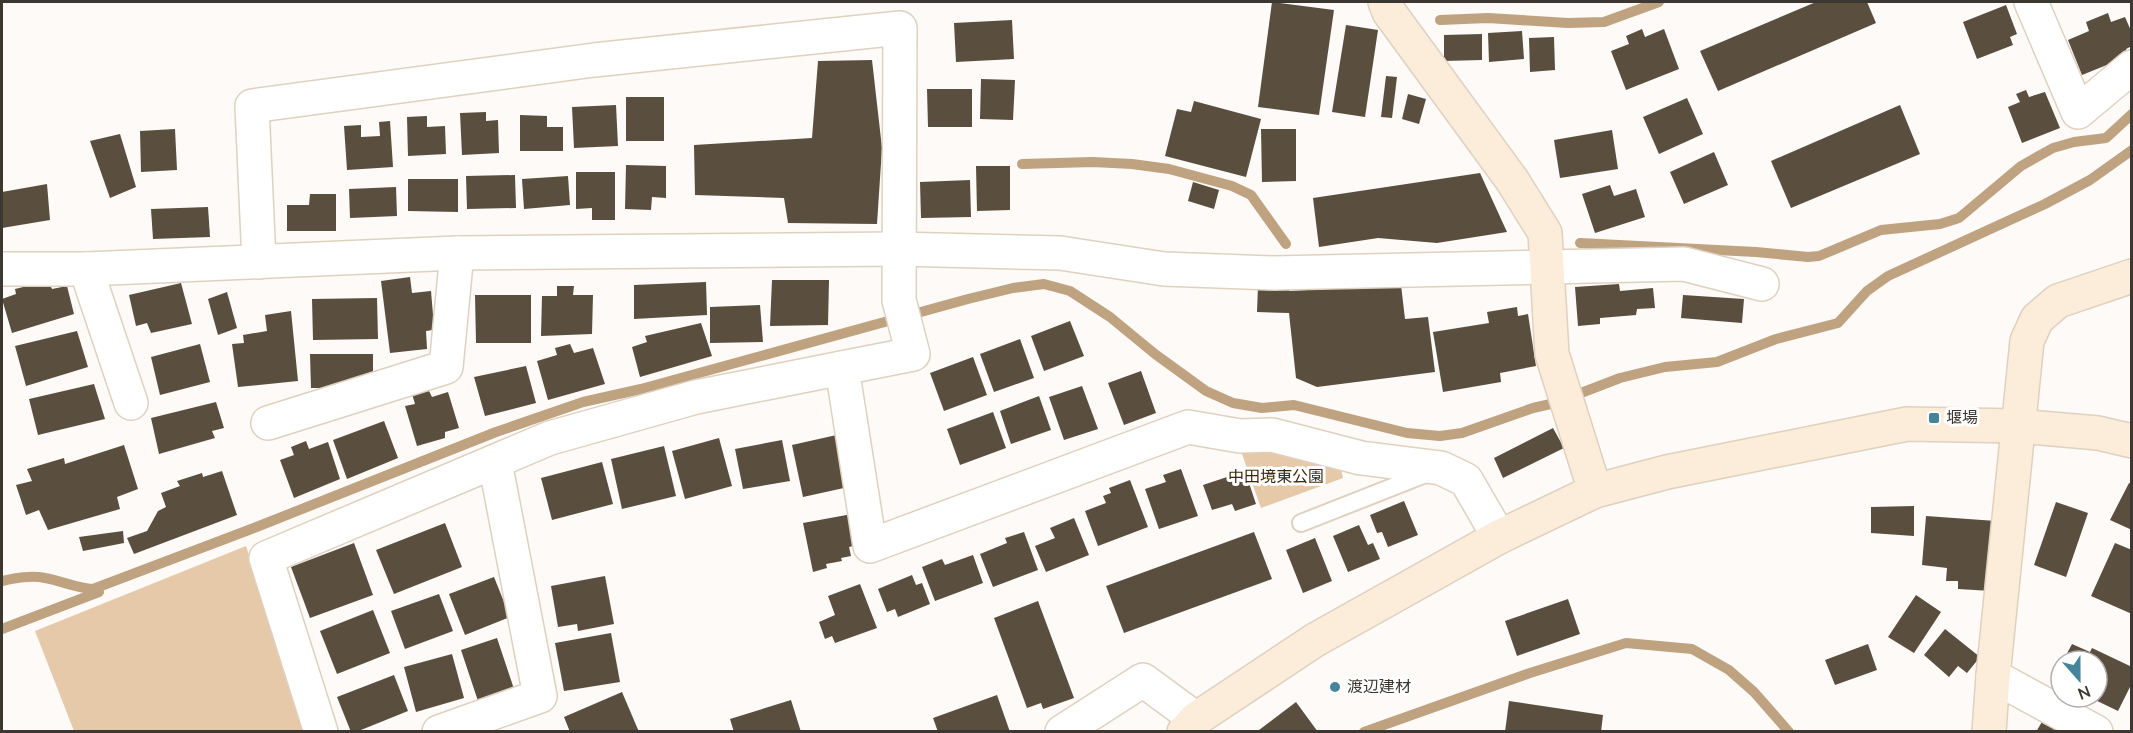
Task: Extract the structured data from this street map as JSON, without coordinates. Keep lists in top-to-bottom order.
{
  "parks": ["中田境東公園"],
  "places": {
    "transit": ["堰場"],
    "other": ["渡辺建材"]
  },
  "north": "bottom"
}
